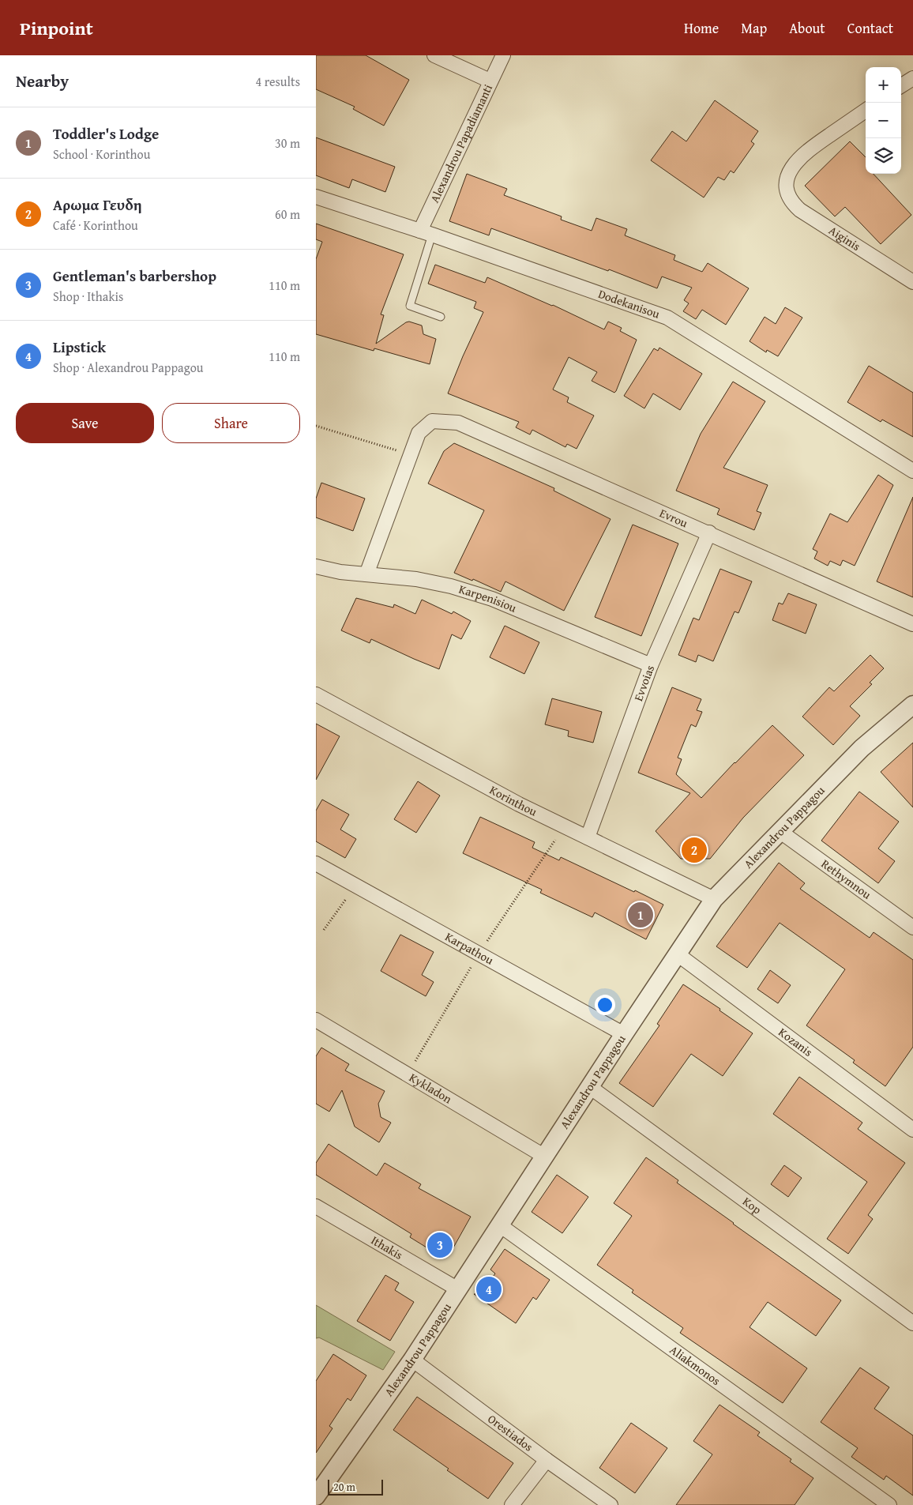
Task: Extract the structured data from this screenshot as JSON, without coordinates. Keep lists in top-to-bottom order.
{
  "streets": {
    "street": [
      "Alexandrou Papadiamanti",
      "Aiginis",
      "Dodekanisou",
      "Evrou",
      "Karpenisiou",
      "Evvoias",
      "Korinthou",
      "Alexandrou Pappagou",
      "Rethymnou",
      "Karpathou",
      "Kozanis",
      "Kykladon",
      "Kop",
      "Ithakis",
      "Aliakmonos",
      "Orestiados"
    ]
  },
  "crossings": [
    ["Alexandrou Papadiamanti", "Dodekanisou"],
    ["Evrou", "Evvoias"],
    ["Karpenisiou", "Evvoias"],
    ["Evvoias", "Korinthou"],
    ["Korinthou", "Alexandrou Pappagou"],
    ["Alexandrou Pappagou", "Rethymnou"],
    ["Alexandrou Pappagou", "Karpathou"],
    ["Alexandrou Pappagou", "Kozanis"],
    ["Alexandrou Pappagou", "Kykladon"],
    ["Alexandrou Pappagou", "Kop"],
    ["Alexandrou Pappagou", "Ithakis"],
    ["Alexandrou Pappagou", "Aliakmonos"],
    ["Alexandrou Pappagou", "Orestiados"]
  ],
  "scale_bar": "20 m",
  "page": {
    "header": "Pinpoint",
    "nav": [
      "Home",
      "Map",
      "About",
      "Contact"
    ],
    "heading": ["Nearby", "4 results"],
    "map_buttons": ["+", "−"],
    "list": [
      {
        "mark": "1",
        "name": "Toddler's Lodge",
        "note": "School · Korinthou",
        "value": "30 m"
      },
      {
        "mark": "2",
        "name": "Αρωμα Γευδη",
        "note": "Café · Korinthou",
        "value": "60 m"
      },
      {
        "mark": "3",
        "name": "Gentleman's barbershop",
        "note": "Shop · Ithakis",
        "value": "110 m"
      },
      {
        "mark": "4",
        "name": "Lipstick",
        "note": "Shop · Alexandrou Pappagou",
        "value": "110 m"
      }
    ],
    "buttons": ["Save", "Share"],
    "pins": [
      "2",
      "1",
      "3",
      "4"
    ],
    "scale": "20 m"
  }
}
